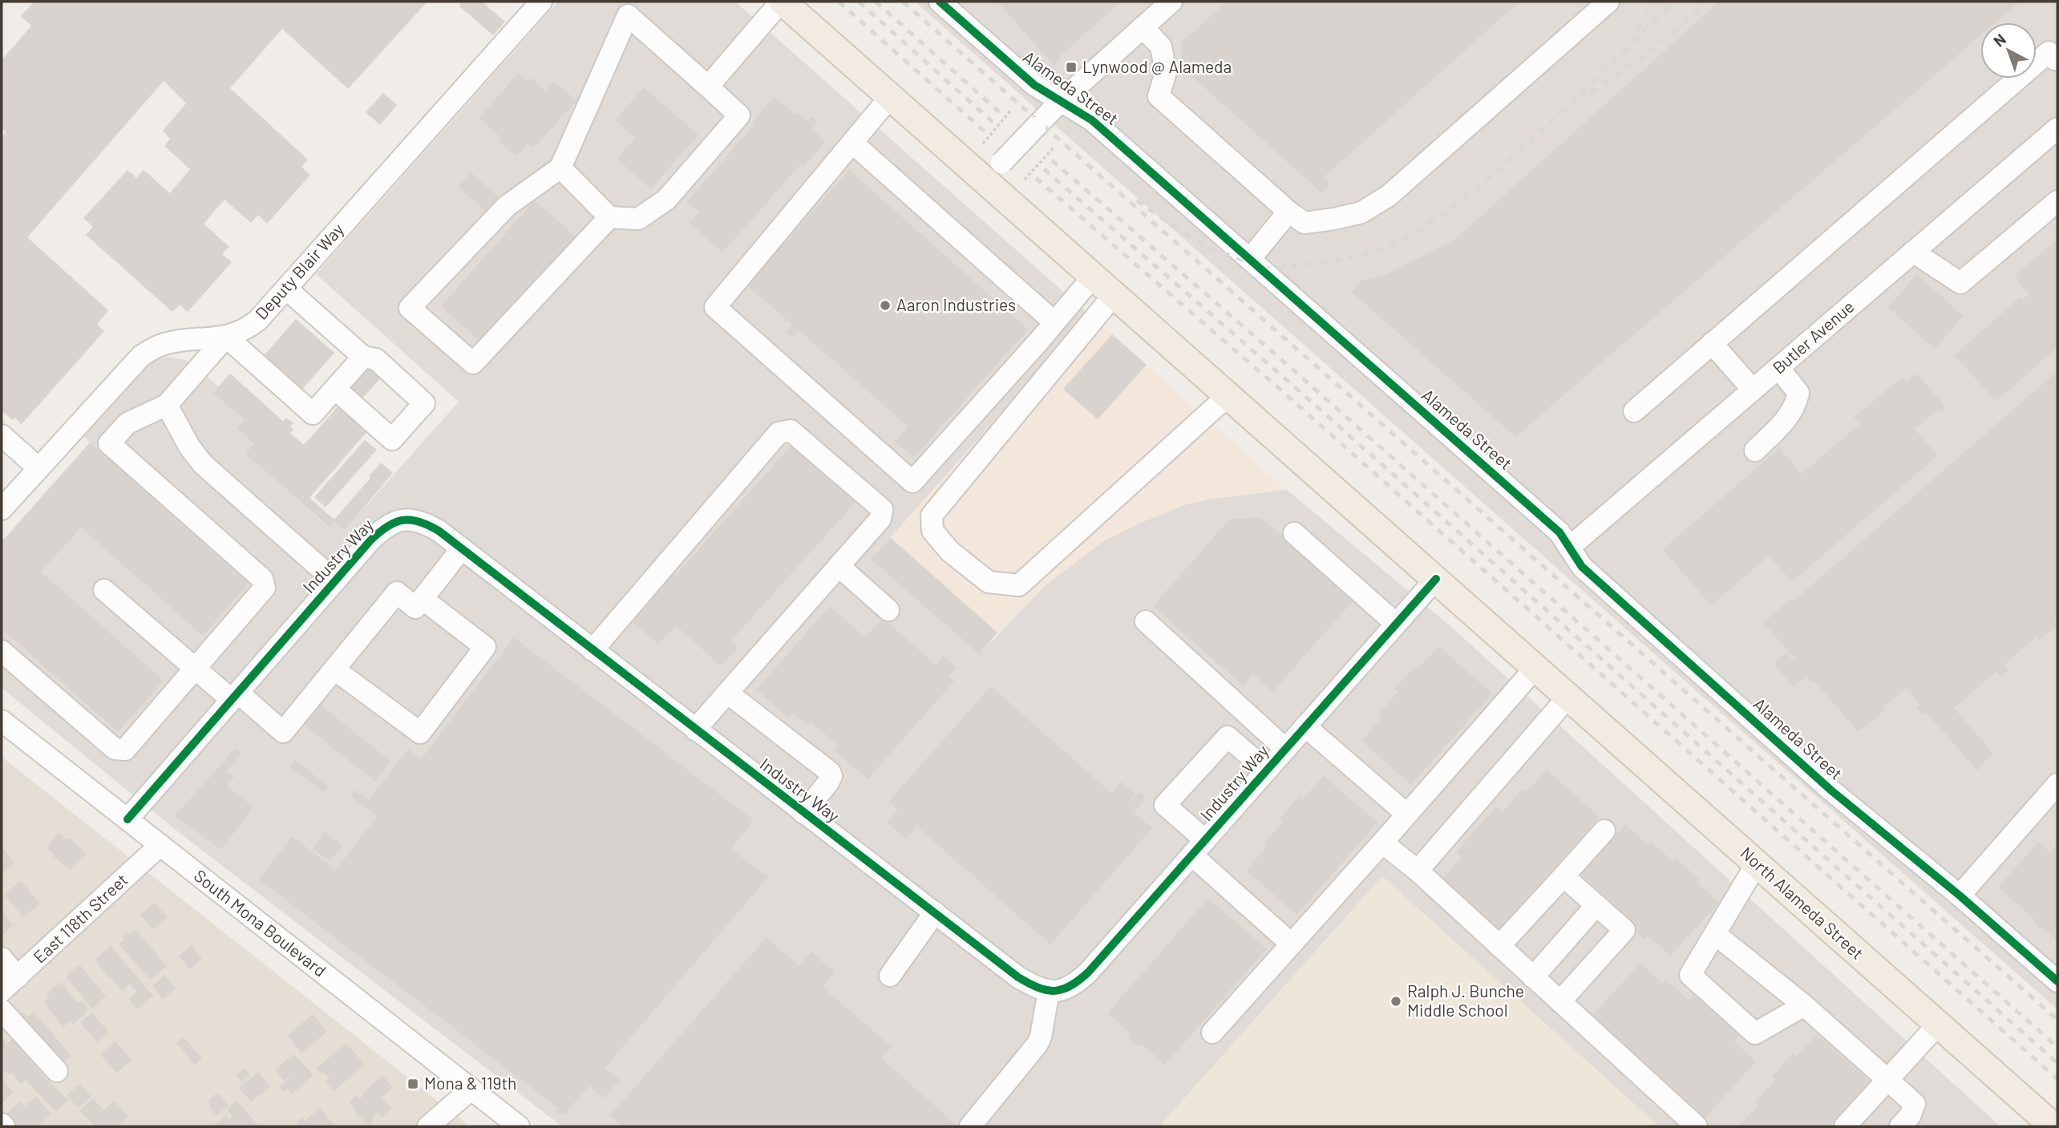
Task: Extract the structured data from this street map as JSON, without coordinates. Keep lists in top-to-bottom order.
{
  "streets": {
    "main road": ["North Alameda Street"],
    "street": [
      "Alameda Street",
      "Deputy Blair Way",
      "Butler Avenue",
      "Industry Way",
      "East 118th Street",
      "South Mona Boulevard"
    ]
  },
  "crossings": [
    ["Alameda Street", "Butler Avenue"],
    ["Industry Way", "South Mona Boulevard"],
    ["East 118th Street", "South Mona Boulevard"]
  ],
  "places": {
    "transit": ["Lynwood @ Alameda", "Mona & 119th"],
    "other": ["Aaron Industries", "Ralph J. Bunche Middle School"]
  },
  "north": "top left"
}
